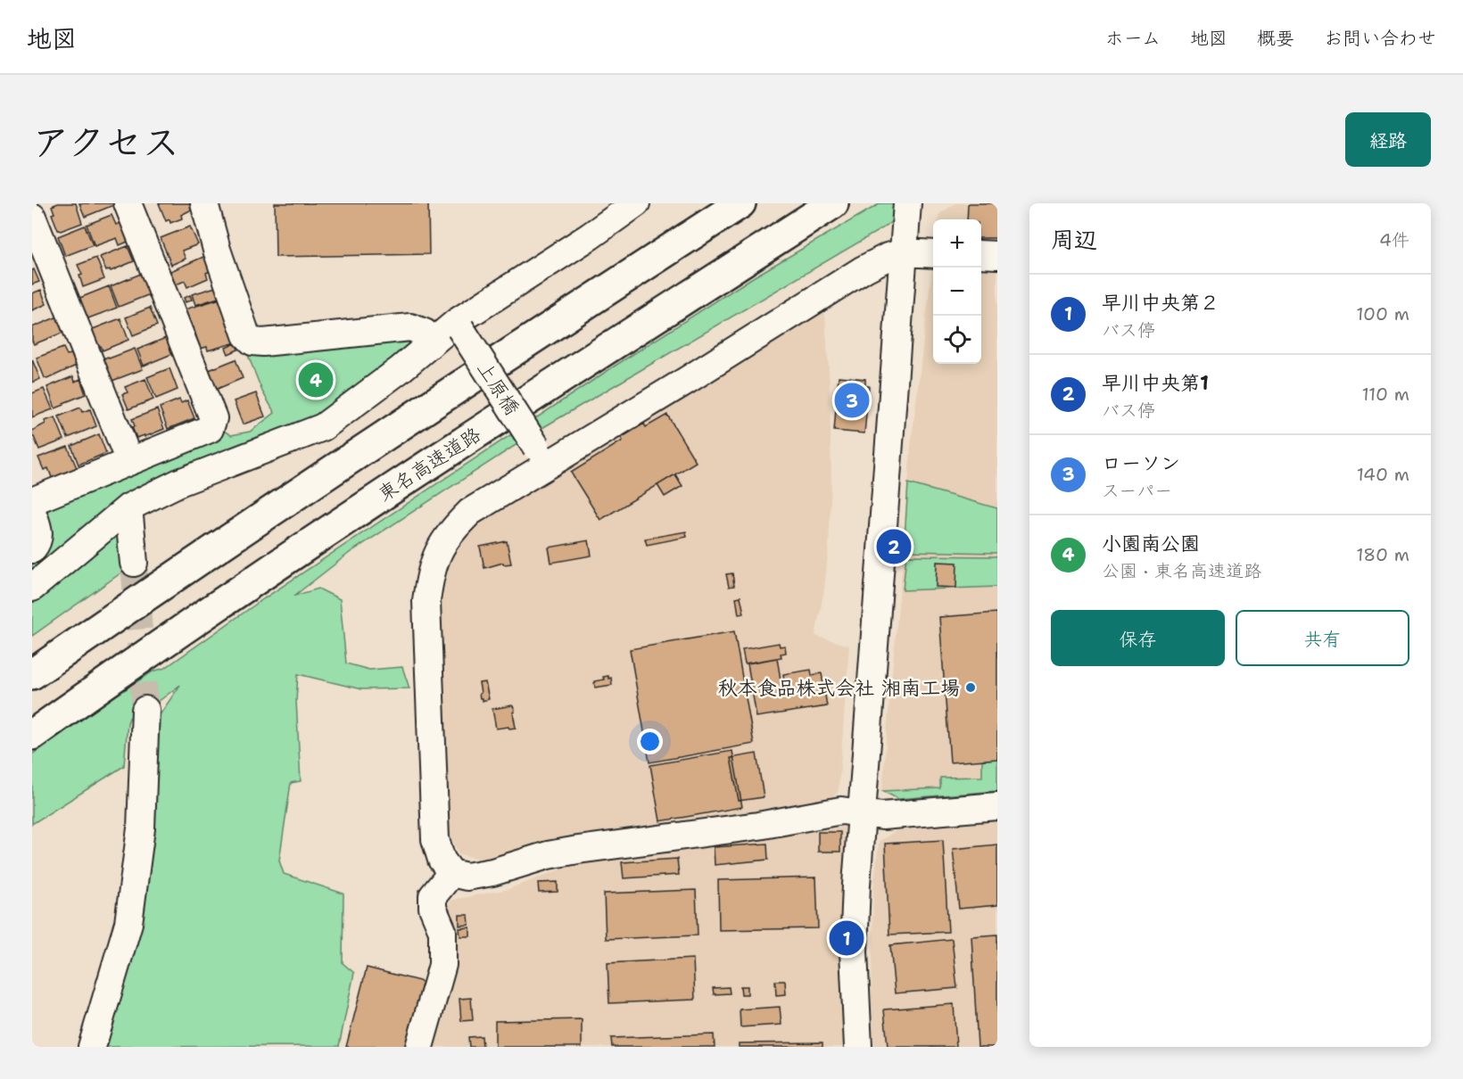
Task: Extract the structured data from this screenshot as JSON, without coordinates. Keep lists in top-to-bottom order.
{
  "streets": {
    "highway": ["東名高速道路"],
    "street": ["上原橋"]
  },
  "places": ["秋本食品株式会社 湘南工場"],
  "page": {
    "header": "地図",
    "nav": [
      "ホーム",
      "地図",
      "概要",
      "お問い合わせ"
    ],
    "title": "アクセス",
    "buttons": [
      "経路",
      ["保存", "共有"]
    ],
    "heading": ["周辺", "4件"],
    "map_buttons": ["+", "−"],
    "list": [
      {
        "mark": "1",
        "name": "早川中央第２",
        "note": "バス停",
        "value": "100 m"
      },
      {
        "mark": "2",
        "name": "早川中央第1",
        "note": "バス停",
        "value": "110 m"
      },
      {
        "mark": "3",
        "name": "ローソン",
        "note": "スーパー",
        "value": "140 m"
      },
      {
        "mark": "4",
        "name": "小園南公園",
        "note": "公園 · 東名高速道路",
        "value": "180 m"
      }
    ],
    "pins": [
      "4",
      "3",
      "2",
      "1"
    ]
  }
}
